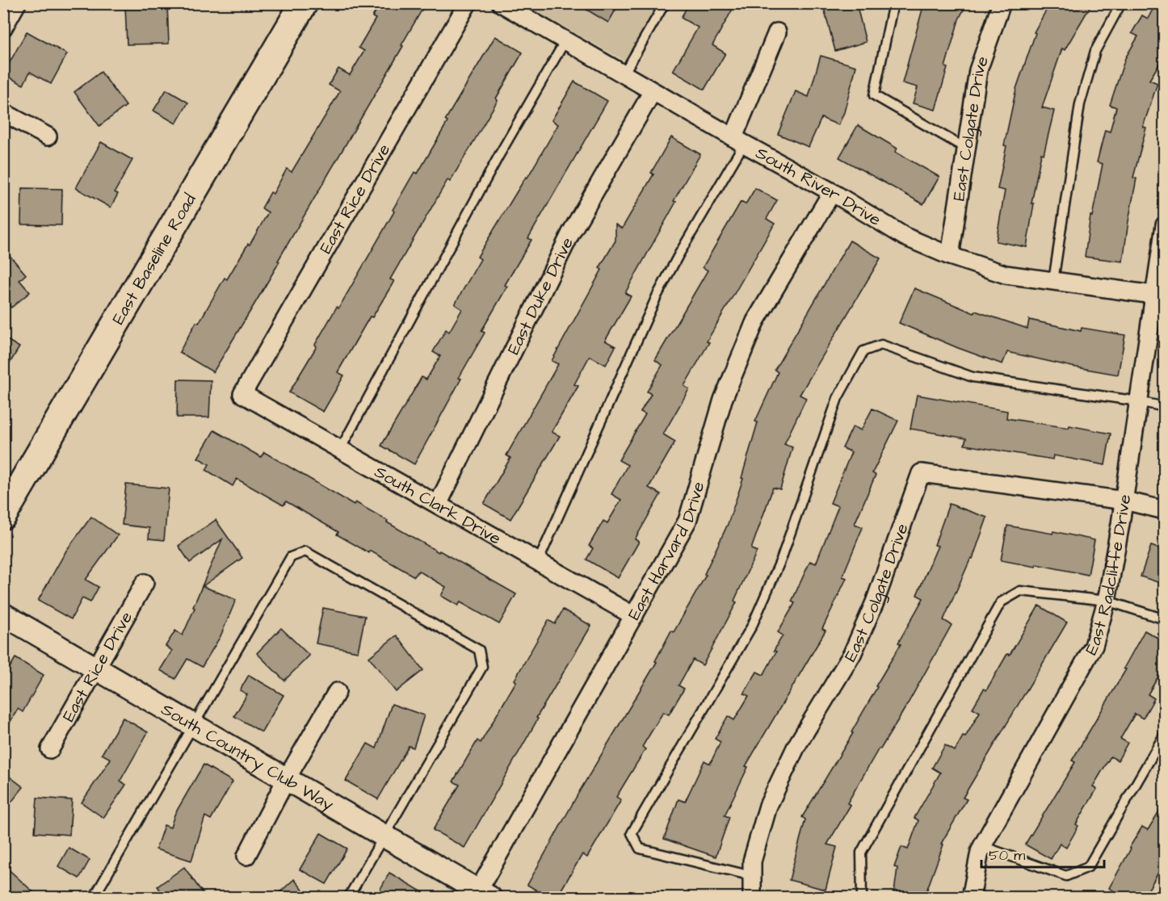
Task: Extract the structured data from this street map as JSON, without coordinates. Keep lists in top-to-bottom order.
{
  "streets": {
    "main road": ["East Baseline Road"],
    "street": [
      "East Colgate Drive",
      "South River Drive",
      "East Rice Drive",
      "East Duke Drive",
      "South Clark Drive",
      "East Harvard Drive",
      "East Radcliffe Drive",
      "South Country Club Way"
    ]
  },
  "crossings": [
    ["East Colgate Drive", "South River Drive"],
    ["East Colgate Drive", "East Radcliffe Drive"],
    ["South River Drive", "East Duke Drive"],
    ["South River Drive", "East Harvard Drive"],
    ["South River Drive", "East Radcliffe Drive"],
    ["East Rice Drive", "South Clark Drive"],
    ["East Rice Drive", "South Country Club Way"],
    ["East Duke Drive", "South Clark Drive"],
    ["South Clark Drive", "East Harvard Drive"],
    ["East Harvard Drive", "South Country Club Way"]
  ],
  "scale_bar": "50 m"
}
